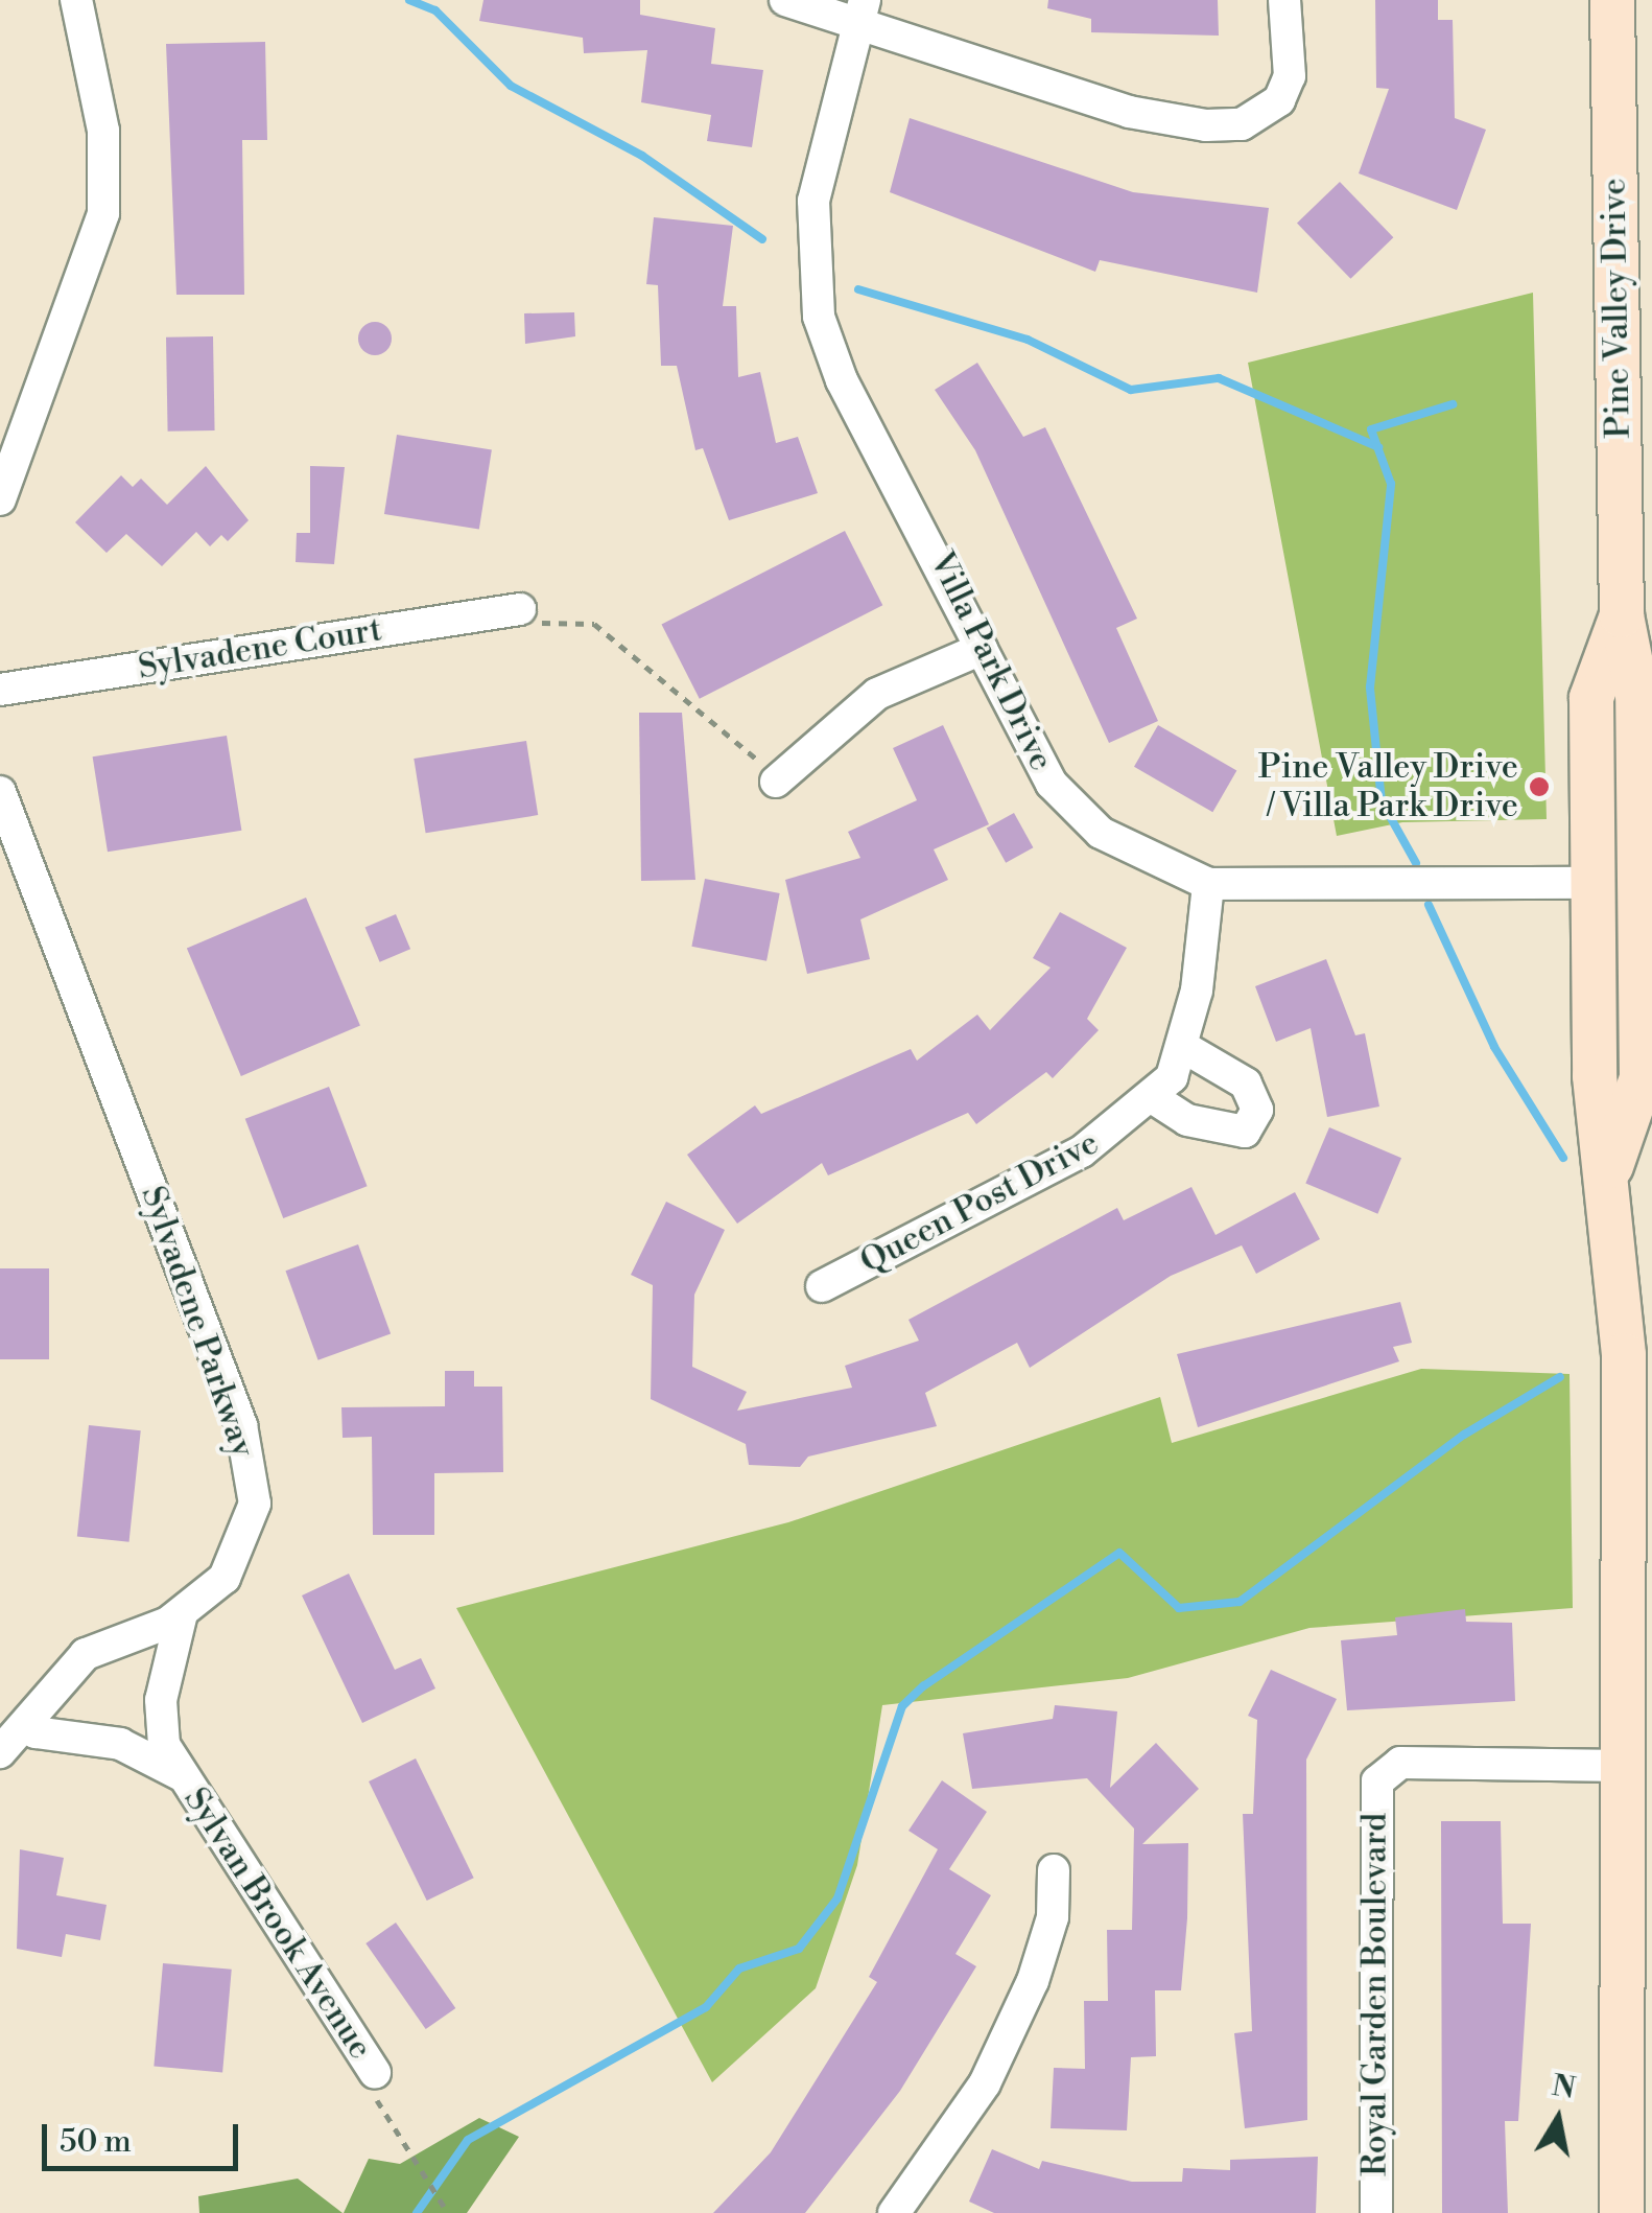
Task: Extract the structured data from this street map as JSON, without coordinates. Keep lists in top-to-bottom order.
{
  "streets": {
    "main road": ["Pine Valley Drive"],
    "street": [
      "Sylvadene Court",
      "Villa Park Drive",
      "Queen Post Drive",
      "Sylvadene Parkway",
      "Sylvan Brook Avenue",
      "Royal Garden Boulevard"
    ]
  },
  "crossings": [
    ["Pine Valley Drive", "Villa Park Drive"],
    ["Pine Valley Drive", "Royal Garden Boulevard"],
    ["Villa Park Drive", "Queen Post Drive"],
    ["Sylvadene Parkway", "Sylvan Brook Avenue"]
  ],
  "places": ["Pine Valley Drive / Villa Park Drive"],
  "scale_bar": "50 m",
  "north": "top"
}
